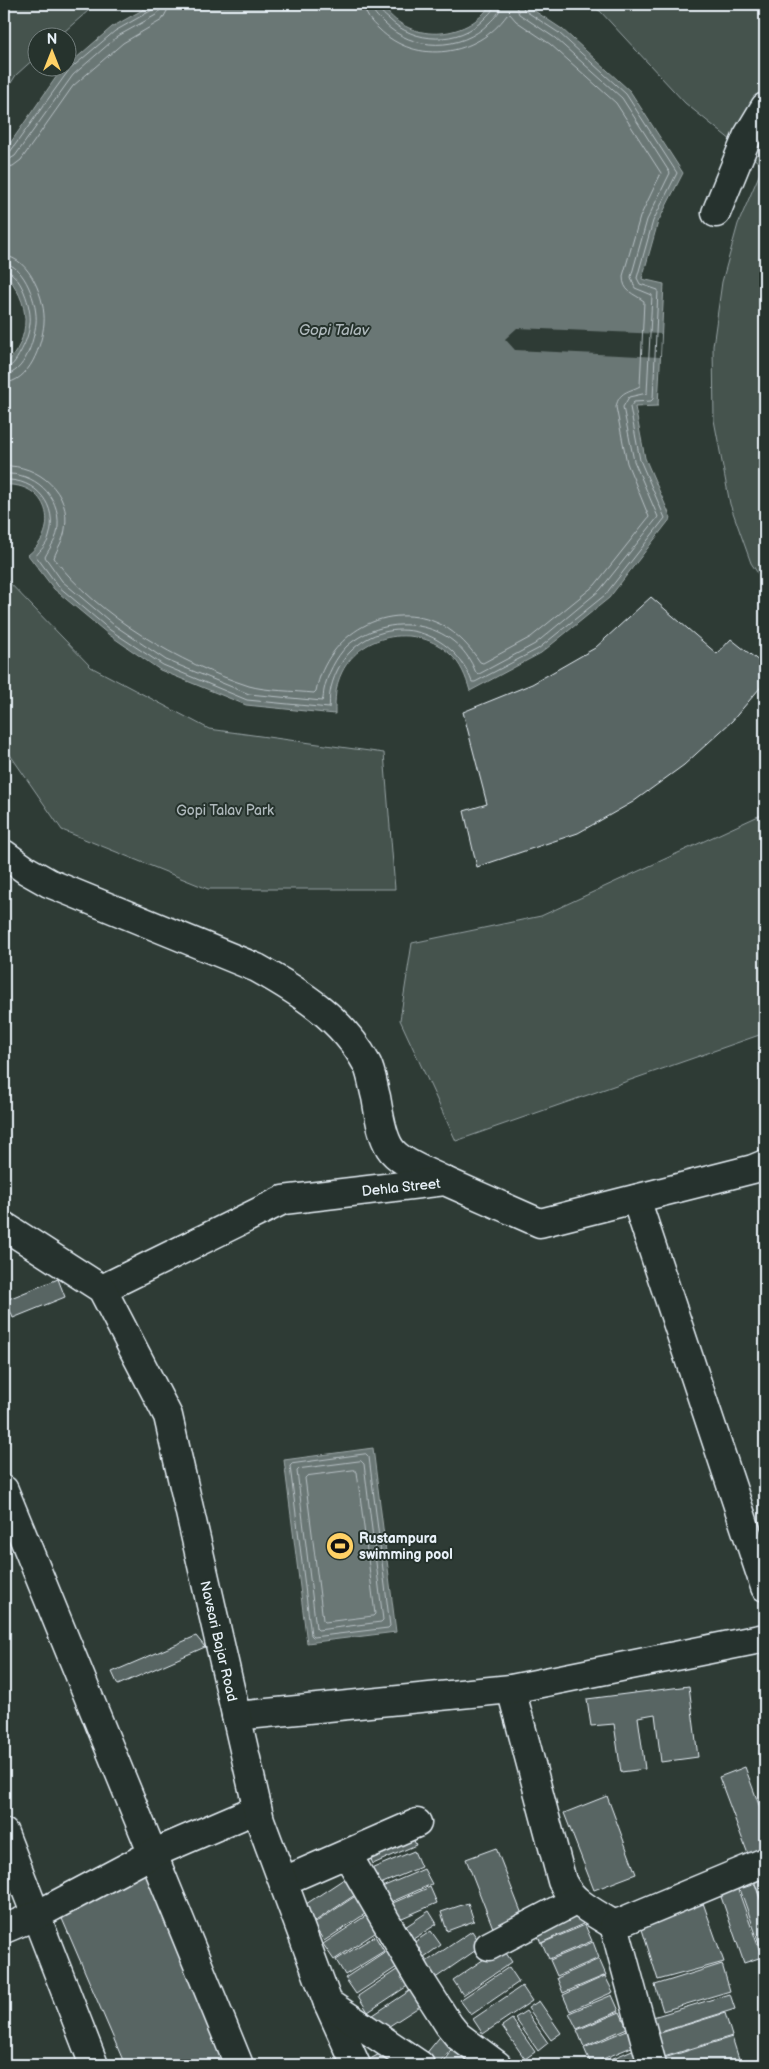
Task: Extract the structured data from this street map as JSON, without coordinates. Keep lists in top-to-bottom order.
{
  "streets": {
    "street": ["Dehla Street", "Navsari Bajar Road"]
  },
  "crossings": [
    ["Dehla Street", "Navsari Bajar Road"]
  ],
  "water": ["Gopi Talav"],
  "parks": ["Gopi Talav Park"],
  "places": {
    "sports": ["Rustampura swimming pool"]
  },
  "north": "top"
}
